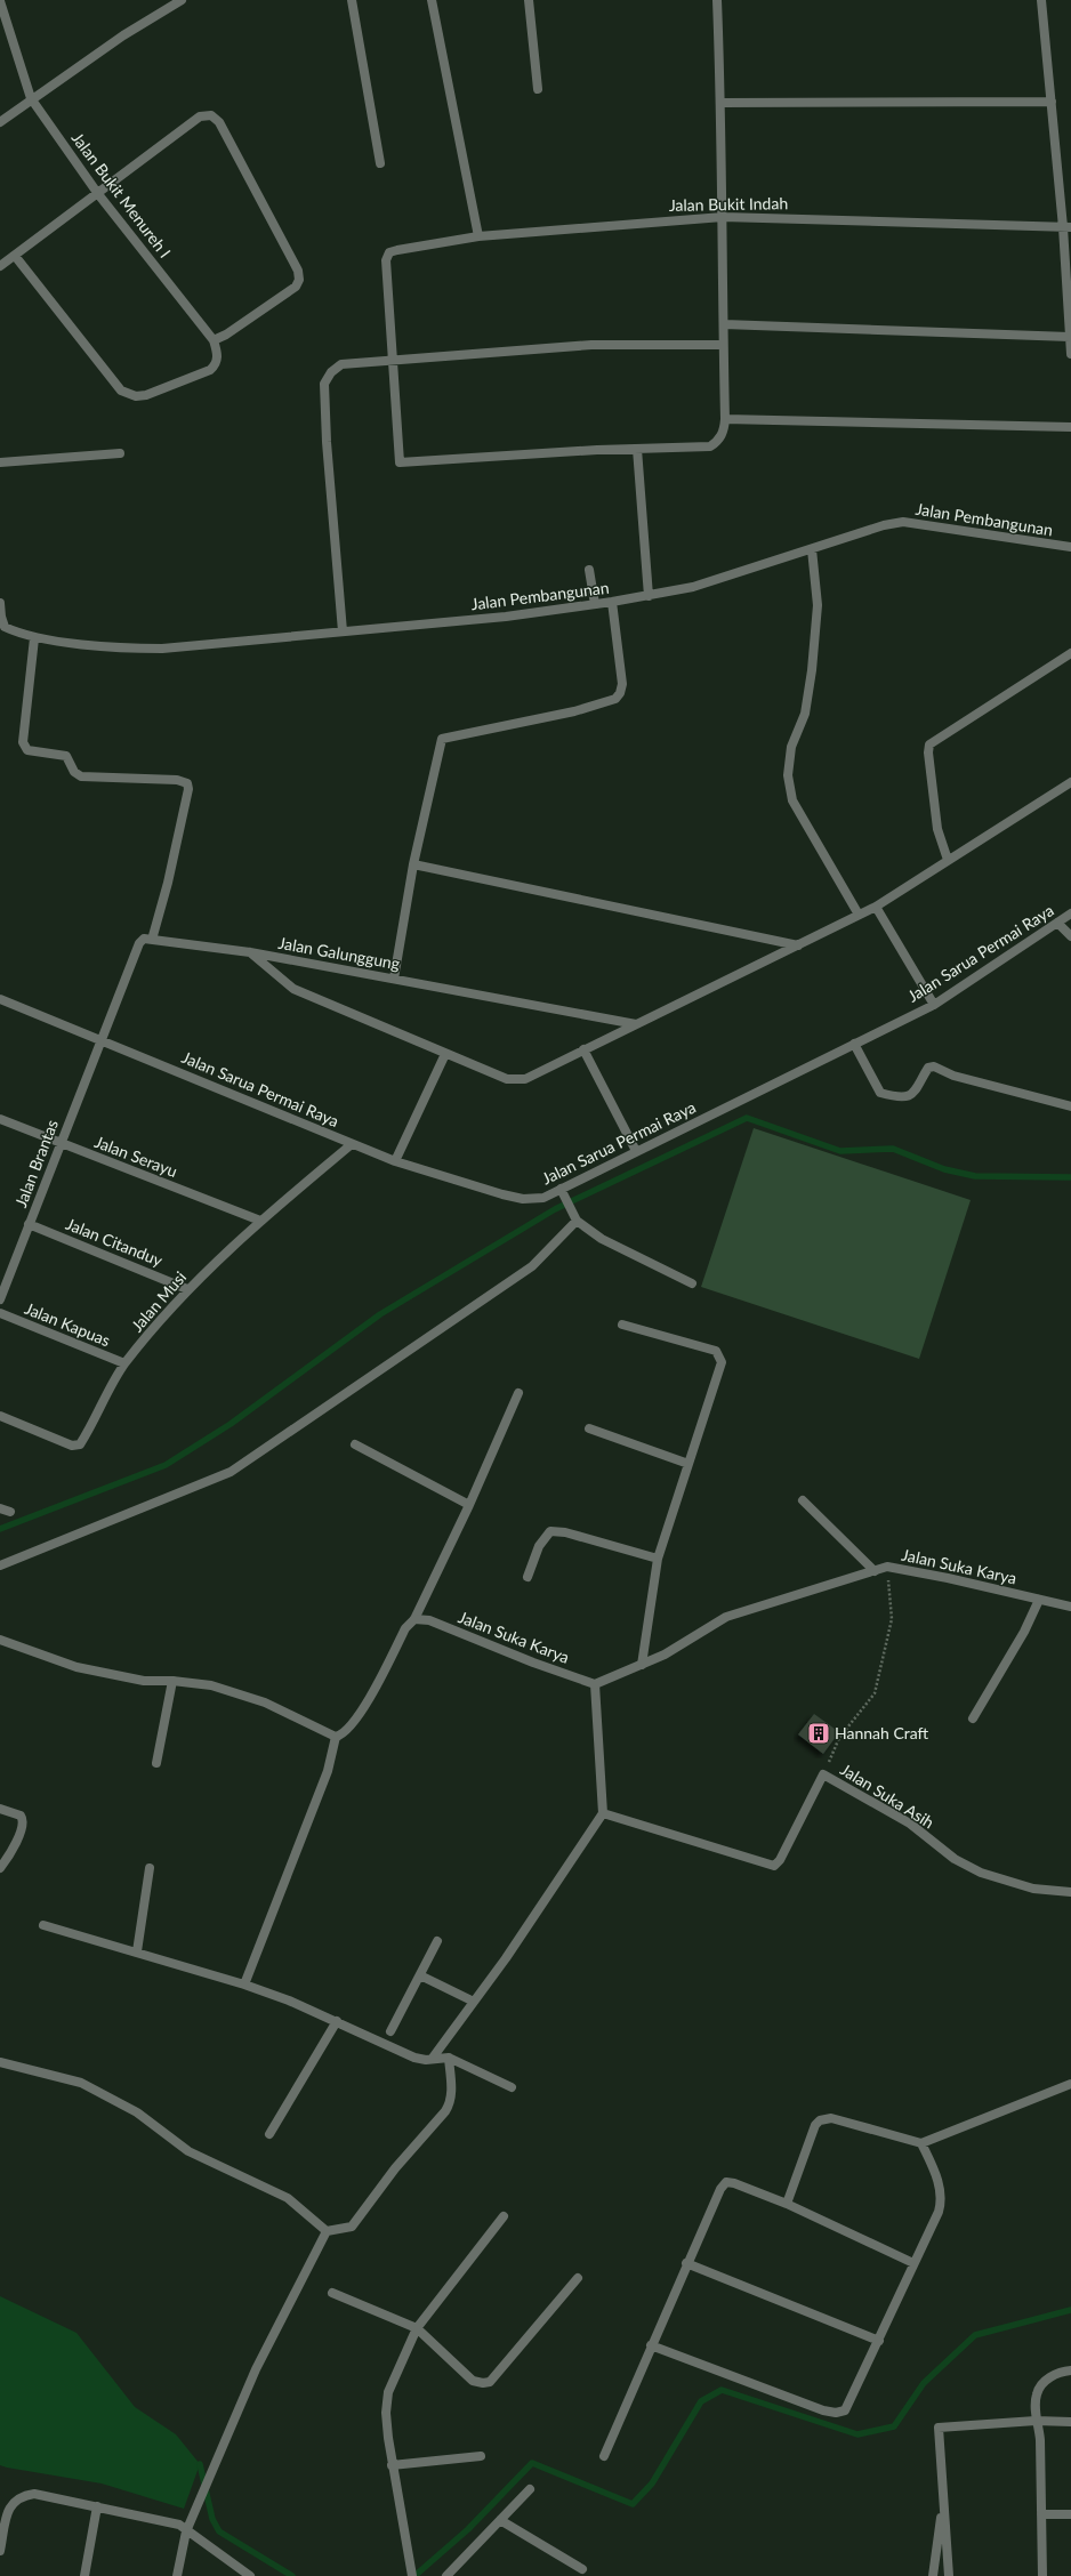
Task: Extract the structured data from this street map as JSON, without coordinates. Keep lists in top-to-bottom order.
{
  "streets": {
    "street": [
      "Jalan Bukit Menureh I",
      "Jalan Bukit Indah",
      "Jalan Pembangunan",
      "Jalan Galunggung",
      "Jalan Sarua Permai Raya",
      "Jalan Serayu",
      "Jalan Brantas",
      "Jalan Citanduy",
      "Jalan Musi",
      "Jalan Kapuas",
      "Jalan Suka Karya",
      "Jalan Suka Asih"
    ]
  },
  "crossings": [
    ["Jalan Sarua Permai Raya", "Jalan Brantas"],
    ["Jalan Sarua Permai Raya", "Jalan Musi"],
    ["Jalan Serayu", "Jalan Brantas"],
    ["Jalan Serayu", "Jalan Musi"],
    ["Jalan Brantas", "Jalan Citanduy"],
    ["Jalan Citanduy", "Jalan Musi"],
    ["Jalan Musi", "Jalan Kapuas"]
  ],
  "places": {
    "building": ["Hannah Craft"]
  }
}
